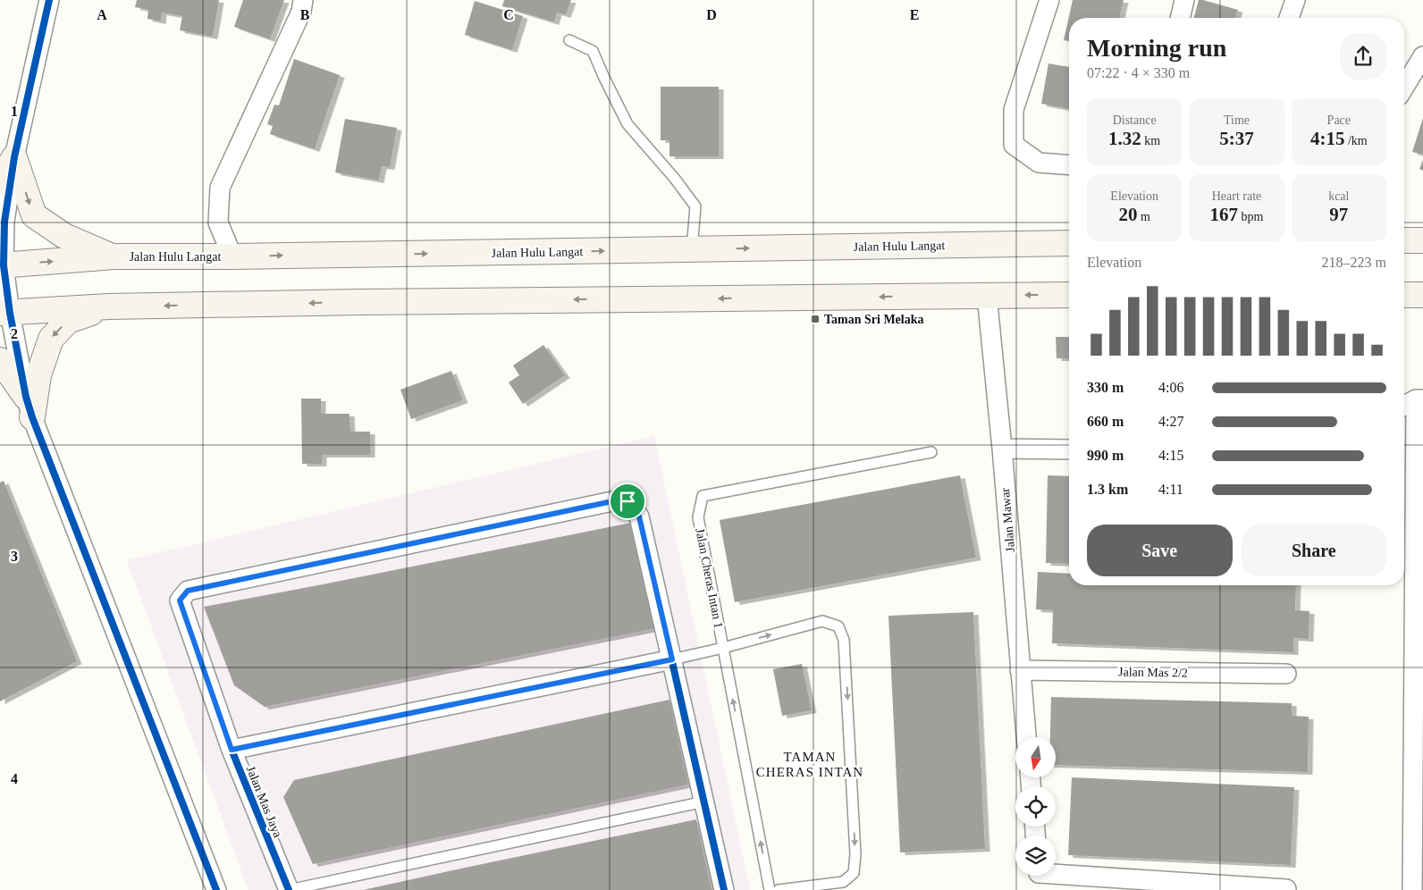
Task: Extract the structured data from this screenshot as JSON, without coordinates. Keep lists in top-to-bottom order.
{
  "streets": {
    "main road": ["Jalan Hulu Langat"],
    "street": ["Jalan Mawar", "Jalan Mas 2/2", "Jalan Mas Jaya"],
    "lane": ["Jalan Cheras Intan 1"]
  },
  "crossings": [
    ["Jalan Mawar", "Jalan Mas 2/2"]
  ],
  "one_way": ["Jalan Cheras Intan 1"],
  "districts": ["TAMAN CHERAS INTAN"],
  "places": {
    "transit": ["Taman Sri Melaka"]
  },
  "north": "bottom",
  "page": {
    "heading": ["Morning run", "07:22 · 4 × 330 m"],
    "stats": [
      ["Distance", "1.32 km"],
      ["Time", "5:37"],
      ["Pace", "4:15 /km"],
      ["Elevation", "20 m"],
      ["Heart rate", "167 bpm"],
      ["kcal", "97"]
    ],
    "chart": ["Elevation", "218–223 m"],
    "list": [
      {
        "name": "330 m",
        "note": "4:06"
      },
      {
        "name": "660 m",
        "note": "4:27"
      },
      {
        "name": "990 m",
        "note": "4:15"
      },
      {
        "name": "1.3 km",
        "note": "4:11"
      }
    ],
    "buttons": ["Save", "Share"]
  },
  "grid": {
    "columns": [
      "A",
      "B",
      "C",
      "D",
      "E"
    ],
    "rows": [
      "1",
      "2",
      "3",
      "4"
    ]
  }
}
